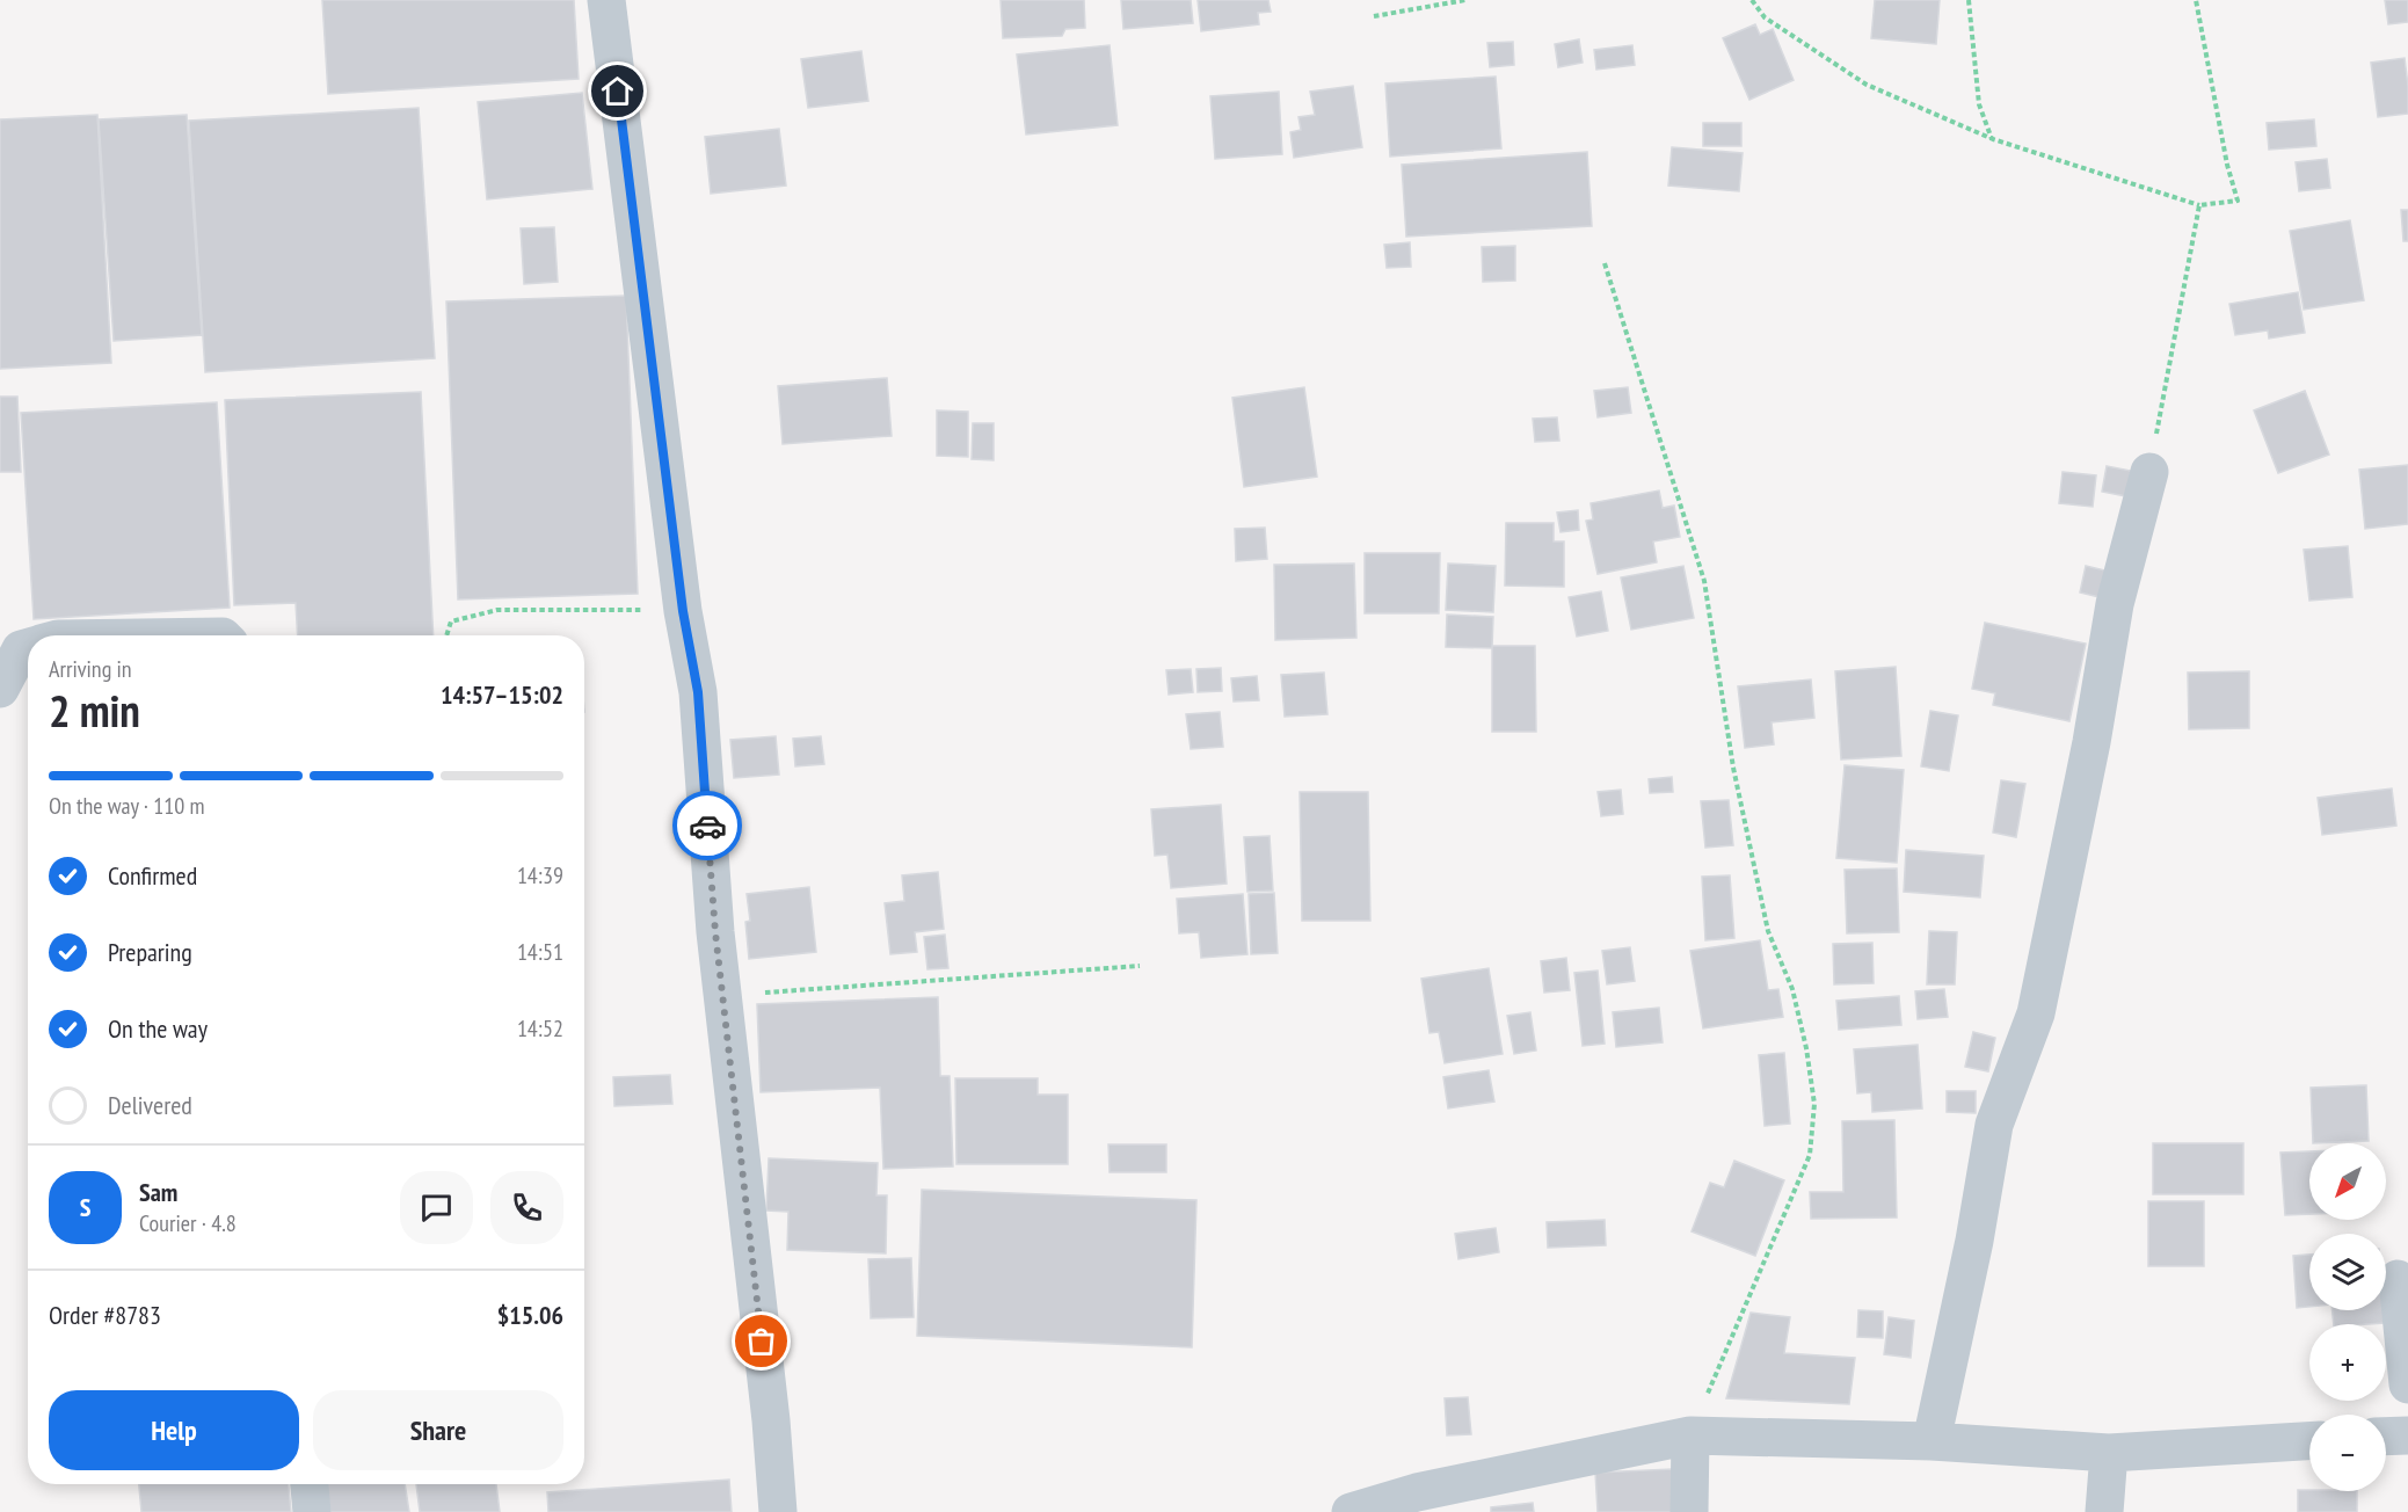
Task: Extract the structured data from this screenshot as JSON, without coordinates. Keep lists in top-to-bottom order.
{
  "north": "bottom left",
  "page": {
    "heading": ["2 min", "Arriving in", "14:57–15:02"],
    "panel": [
      "Sam",
      "Courier · 4.8",
      "Order #8783",
      "$15.06"
    ],
    "bar": "On the way · 110 m",
    "list": [
      ["Confirmed", "14:39"],
      ["Preparing", "14:51"],
      ["On the way", "14:52"],
      "Delivered"
    ],
    "map_buttons": ["+", "−"],
    "round": "S",
    "buttons": ["Help", "Share"]
  }
}
